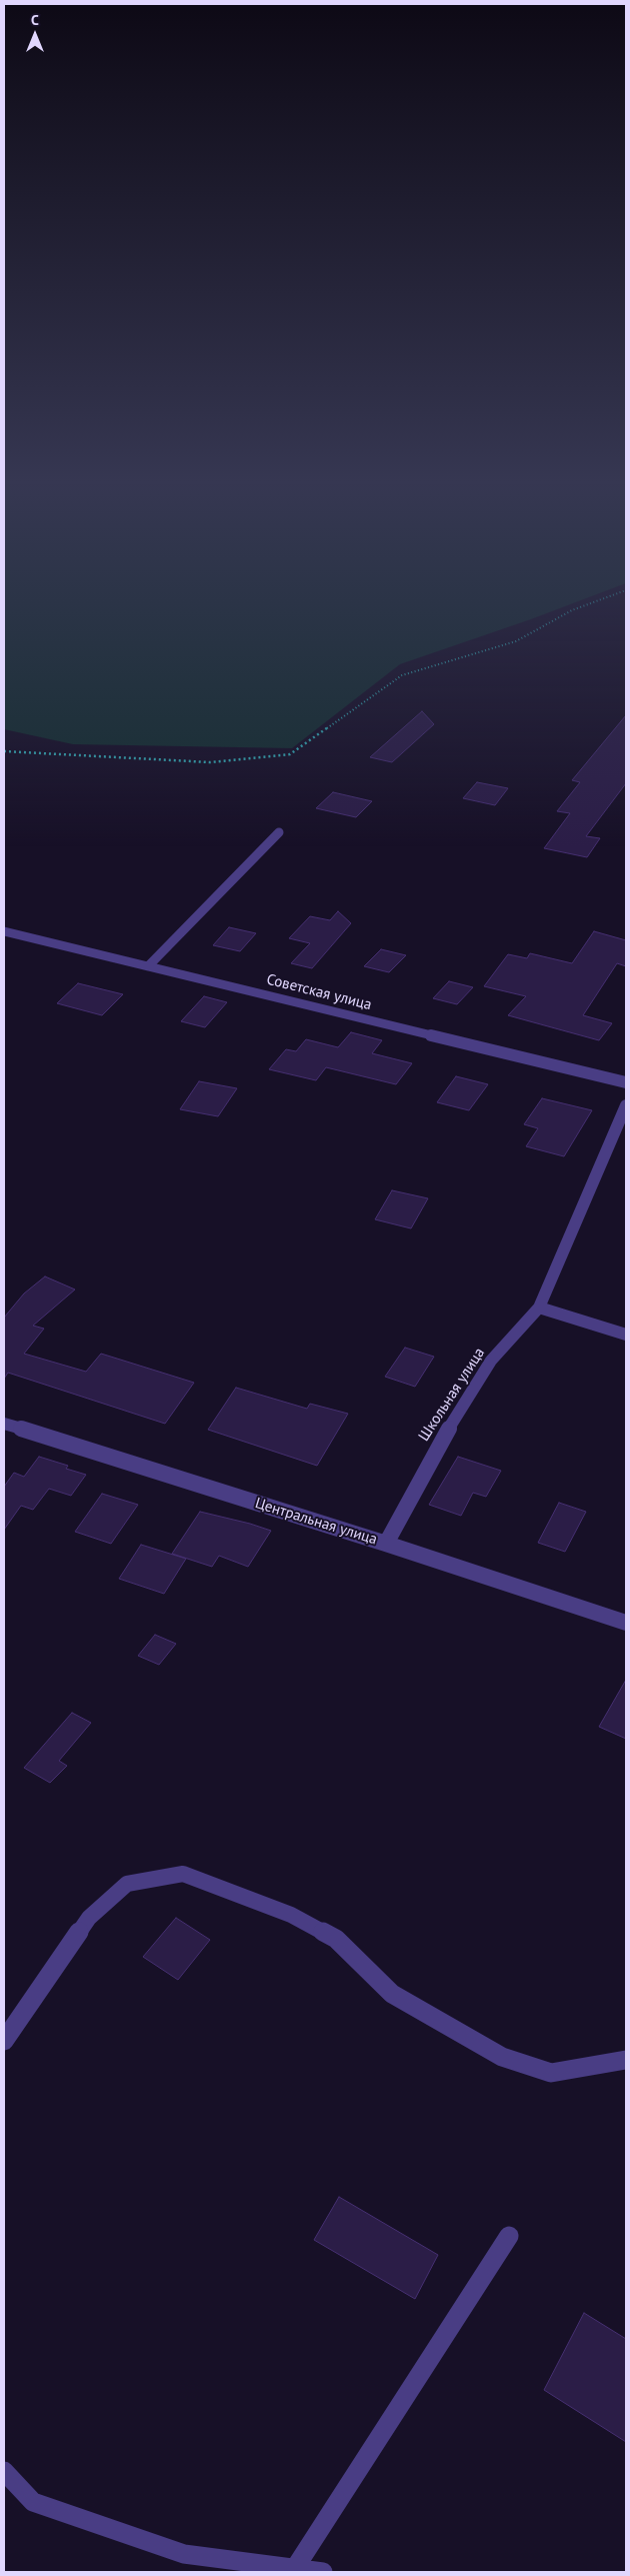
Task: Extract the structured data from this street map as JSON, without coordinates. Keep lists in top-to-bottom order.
{
  "streets": {
    "street": ["Советская улица", "Школьная улица", "Центральная улица"]
  },
  "crossings": [
    ["Школьная улица", "Центральная улица"]
  ],
  "north": "top"
}
